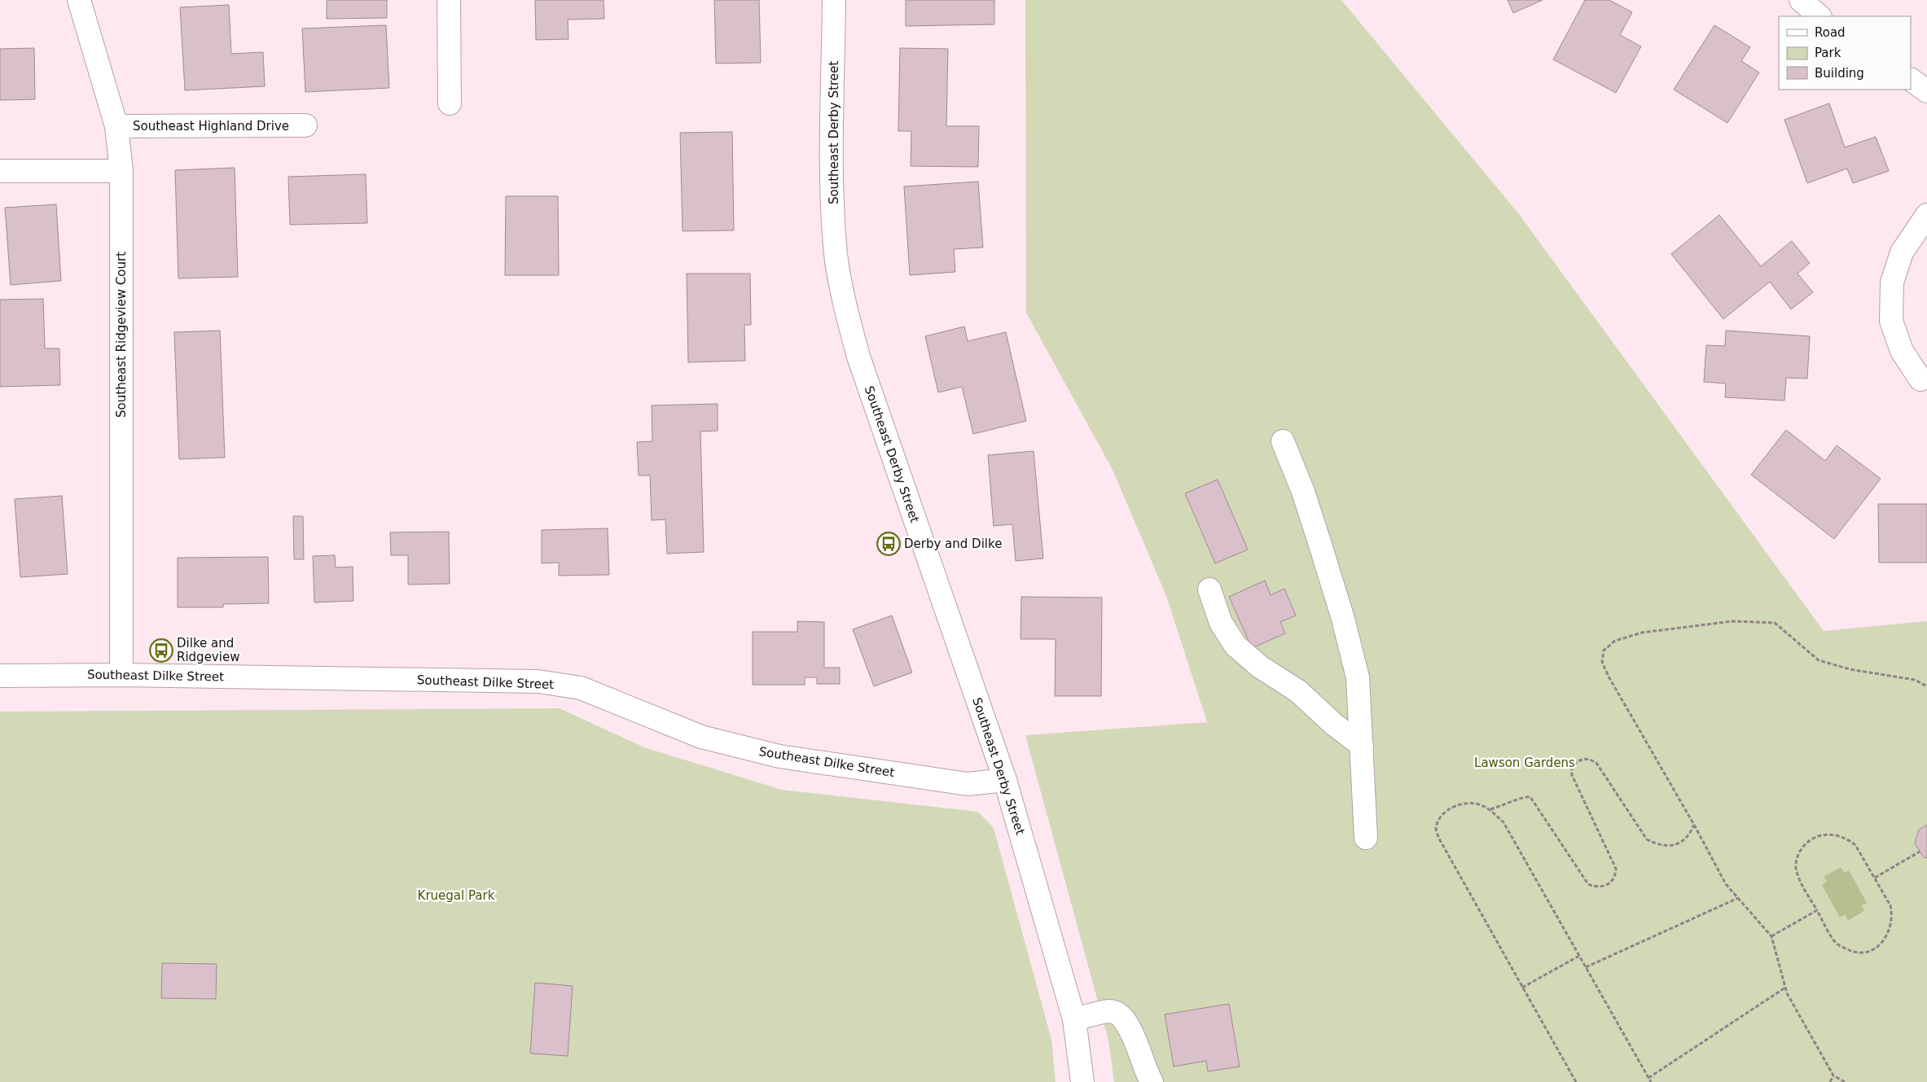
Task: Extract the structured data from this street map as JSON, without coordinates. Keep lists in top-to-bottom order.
{
  "streets": {
    "street": [
      "Southeast Highland Drive",
      "Southeast Derby Street",
      "Southeast Ridgeview Court",
      "Southeast Dilke Street"
    ]
  },
  "crossings": [
    ["Southeast Highland Drive", "Southeast Ridgeview Court"],
    ["Southeast Derby Street", "Southeast Dilke Street"],
    ["Southeast Ridgeview Court", "Southeast Dilke Street"]
  ],
  "parks": ["Lawson Gardens", "Kruegal Park"],
  "places": {
    "bus stop": ["Derby and Dilke", "Dilke and Ridgeview"]
  },
  "legend": ["Road", "Park", "Building"]
}
